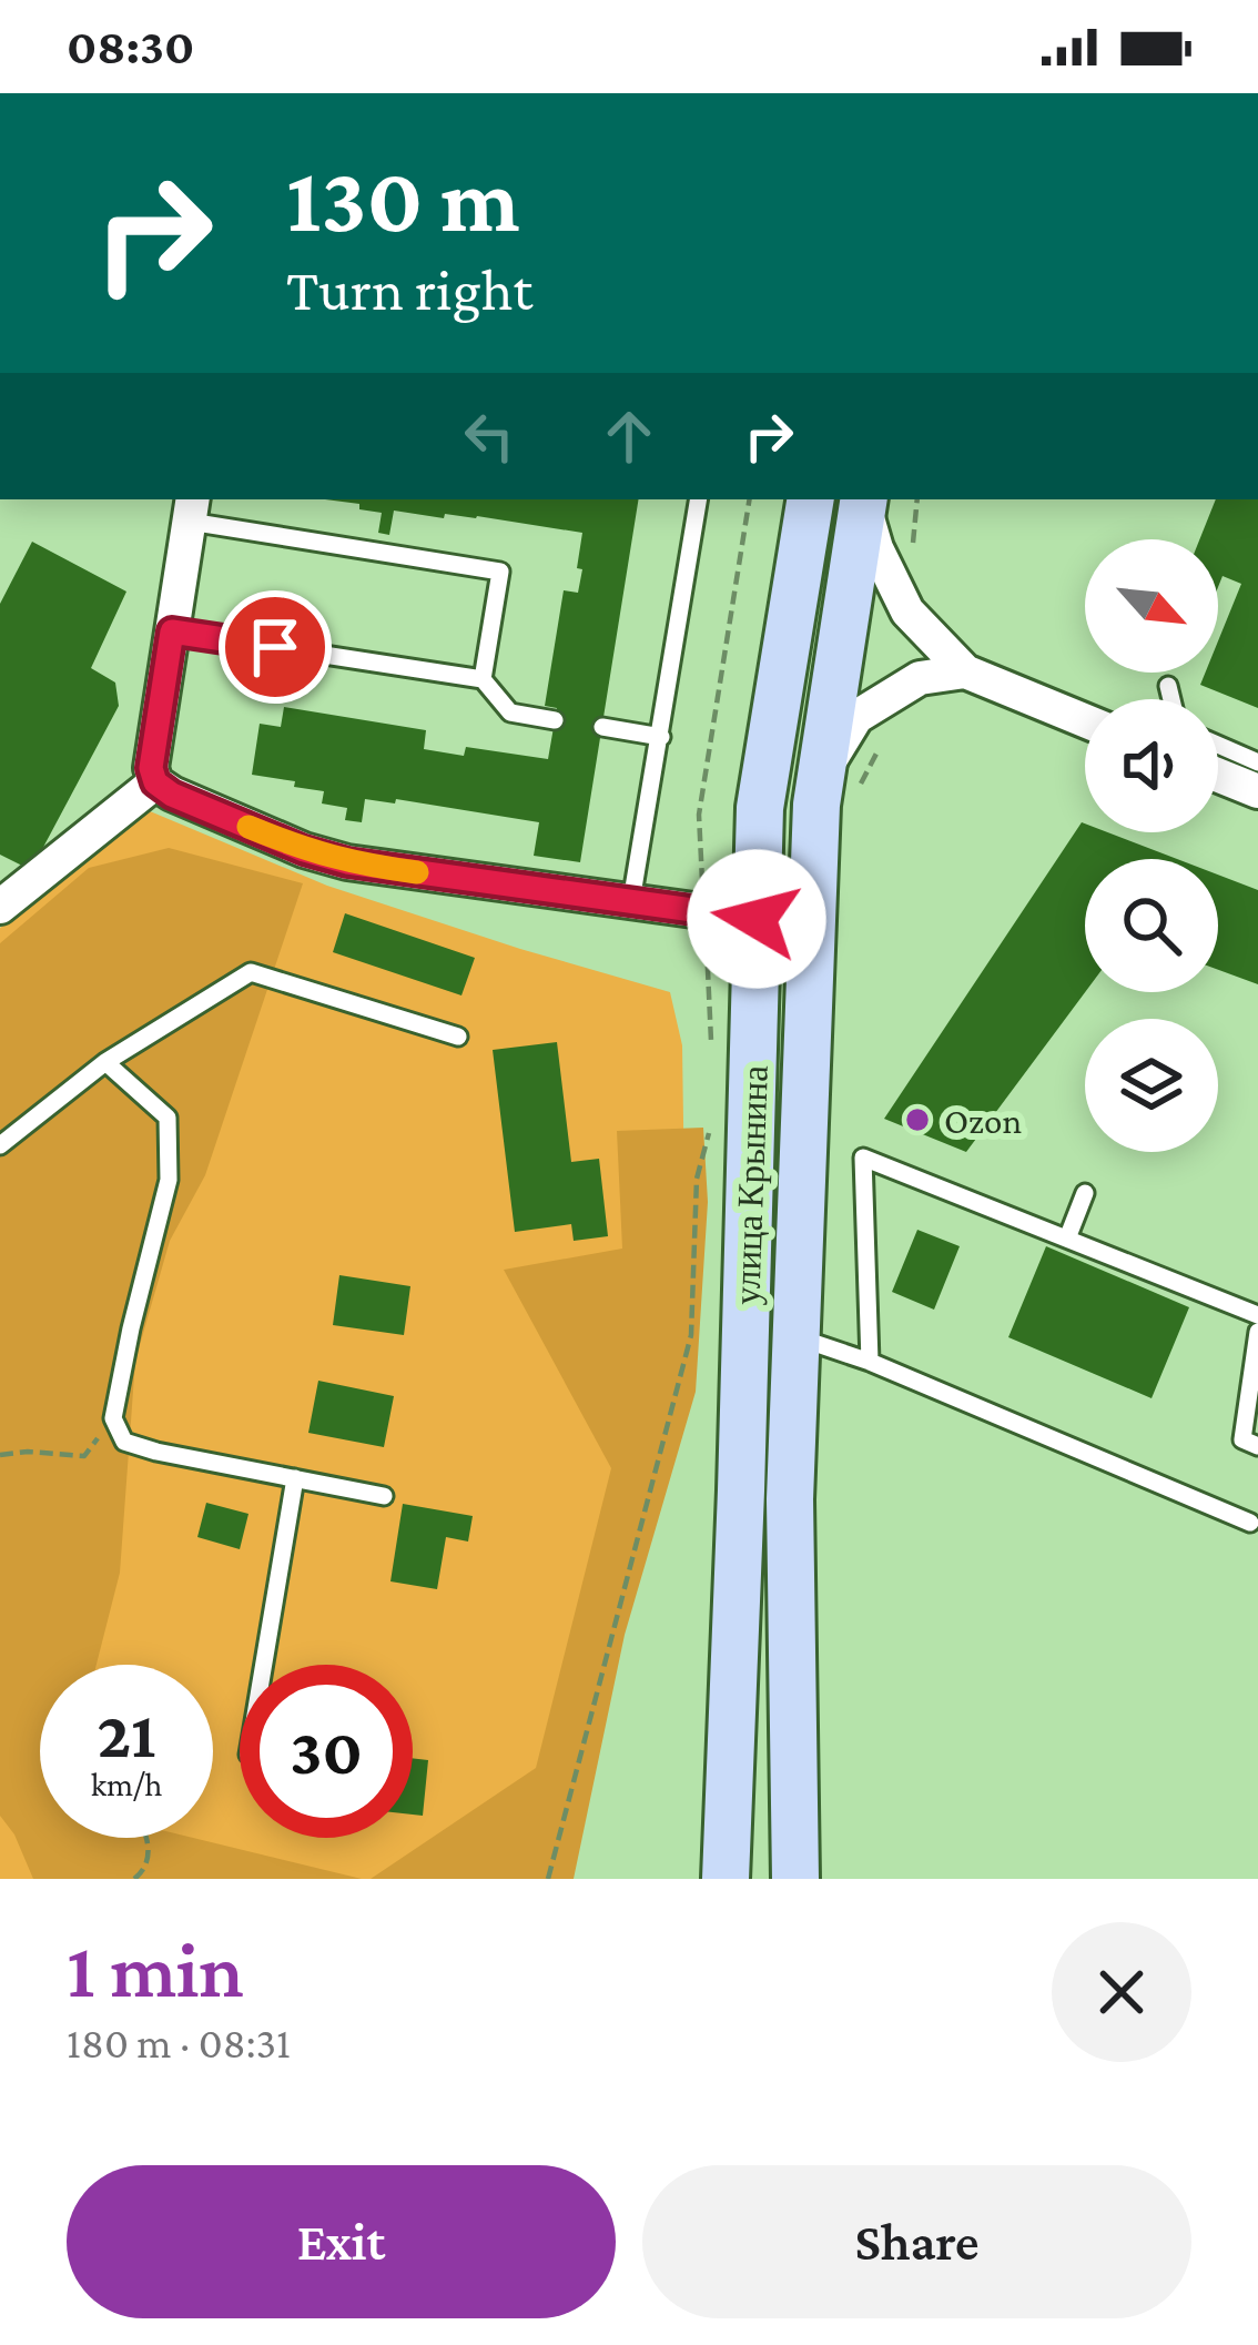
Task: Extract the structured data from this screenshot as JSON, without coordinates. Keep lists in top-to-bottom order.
{
  "streets": {
    "main road": ["улица Крынина"]
  },
  "places": ["Ozon"],
  "north": "bottom right",
  "page": {
    "status": "08:30",
    "turn": ["130 m", "Turn right"],
    "speed": "21 km/h",
    "limit": "30",
    "heading": ["1 min", "180 m · 08:31"],
    "buttons": ["Exit", "Share"]
  }
}
